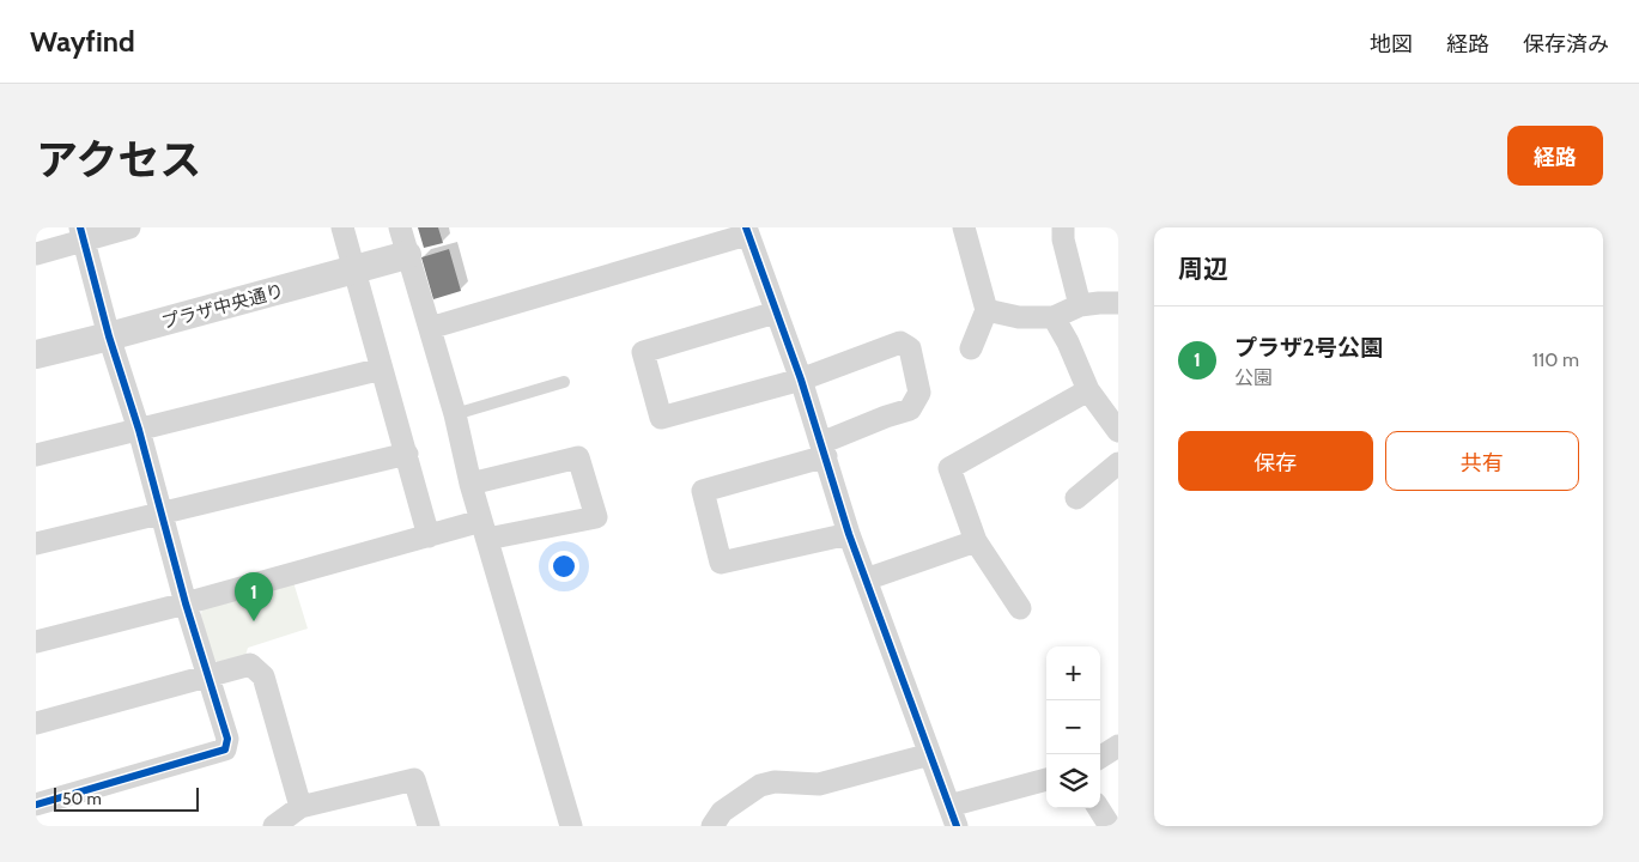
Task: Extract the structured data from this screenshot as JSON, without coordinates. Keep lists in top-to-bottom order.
{
  "streets": {
    "street": ["プラザ中央通り"]
  },
  "scale_bar": "50 m",
  "page": {
    "header": "Wayfind",
    "nav": ["地図", "経路", "保存済み"],
    "title": "アクセス",
    "buttons": [
      "経路",
      ["保存", "共有"]
    ],
    "heading": "周辺",
    "list": [
      {
        "mark": "1",
        "name": "プラザ2号公園",
        "note": "公園",
        "value": "110 m"
      }
    ],
    "pins": "1",
    "map_buttons": ["+", "−"],
    "scale": "50 m"
  }
}
